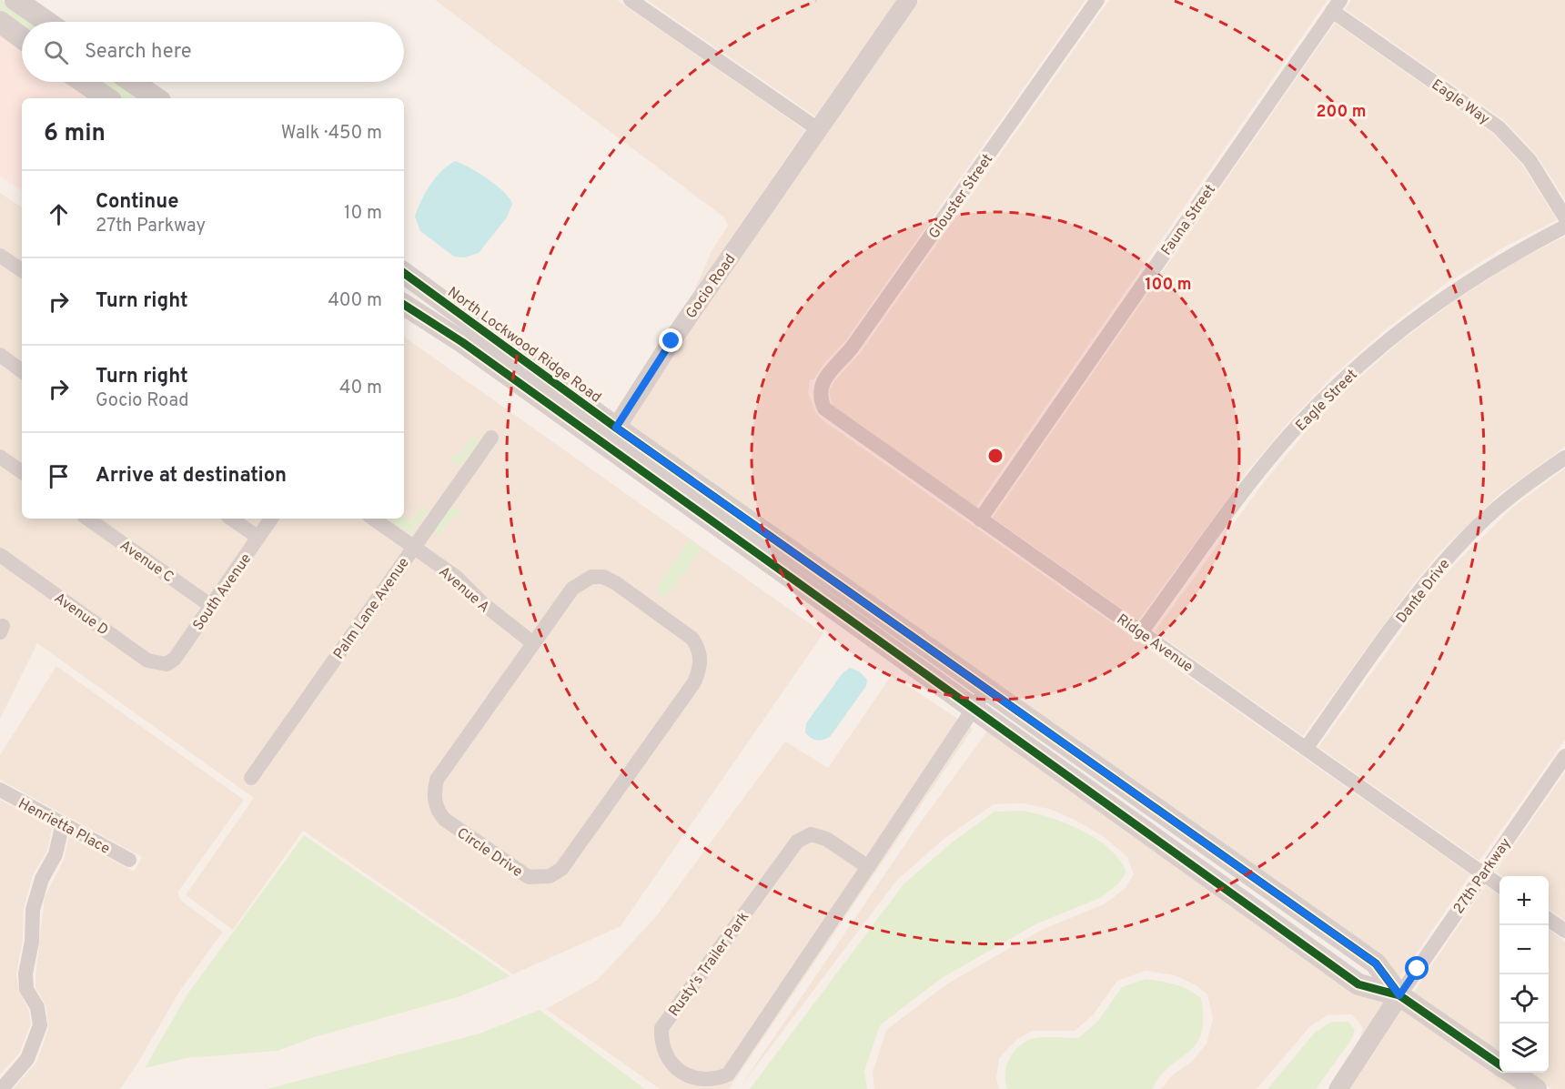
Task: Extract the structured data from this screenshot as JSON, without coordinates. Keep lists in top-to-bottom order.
{
  "streets": {
    "main road": ["North Lockwood Ridge Road"],
    "street": [
      "Eagle Way",
      "Glouster Street",
      "Fauna Street",
      "Gocio Road",
      "Eagle Street",
      "Avenue C",
      "Avenue A",
      "Dante Drive",
      "South Avenue",
      "Palm Lane Avenue",
      "Avenue D",
      "Ridge Avenue",
      "Henrietta Place",
      "Circle Drive",
      "27th Parkway",
      "Rusty's Trailer Park"
    ]
  },
  "crossings": [
    ["Eagle Way", "Fauna Street"],
    ["Glouster Street", "Ridge Avenue"],
    ["Fauna Street", "Ridge Avenue"],
    ["Gocio Road", "North Lockwood Ridge Road"],
    ["North Lockwood Ridge Road", "27th Parkway"],
    ["North Lockwood Ridge Road", "Rusty's Trailer Park"],
    ["Eagle Street", "Ridge Avenue"],
    ["Avenue C", "South Avenue"],
    ["Avenue A", "Palm Lane Avenue"],
    ["Avenue A", "Circle Drive"],
    ["Dante Drive", "Ridge Avenue"],
    ["South Avenue", "Avenue D"],
    ["Ridge Avenue", "27th Parkway"]
  ],
  "page": {
    "search": "Search here",
    "heading": ["6 min", "Walk · 450 m"],
    "list": [
      ["Continue", "27th Parkway", "10 m"],
      ["Turn right", "400 m"],
      ["Turn right", "Gocio Road", "40 m"],
      "Arrive at destination"
    ],
    "map_buttons": ["+", "−"]
  },
  "rings": ["200 m", "100 m"]
}
